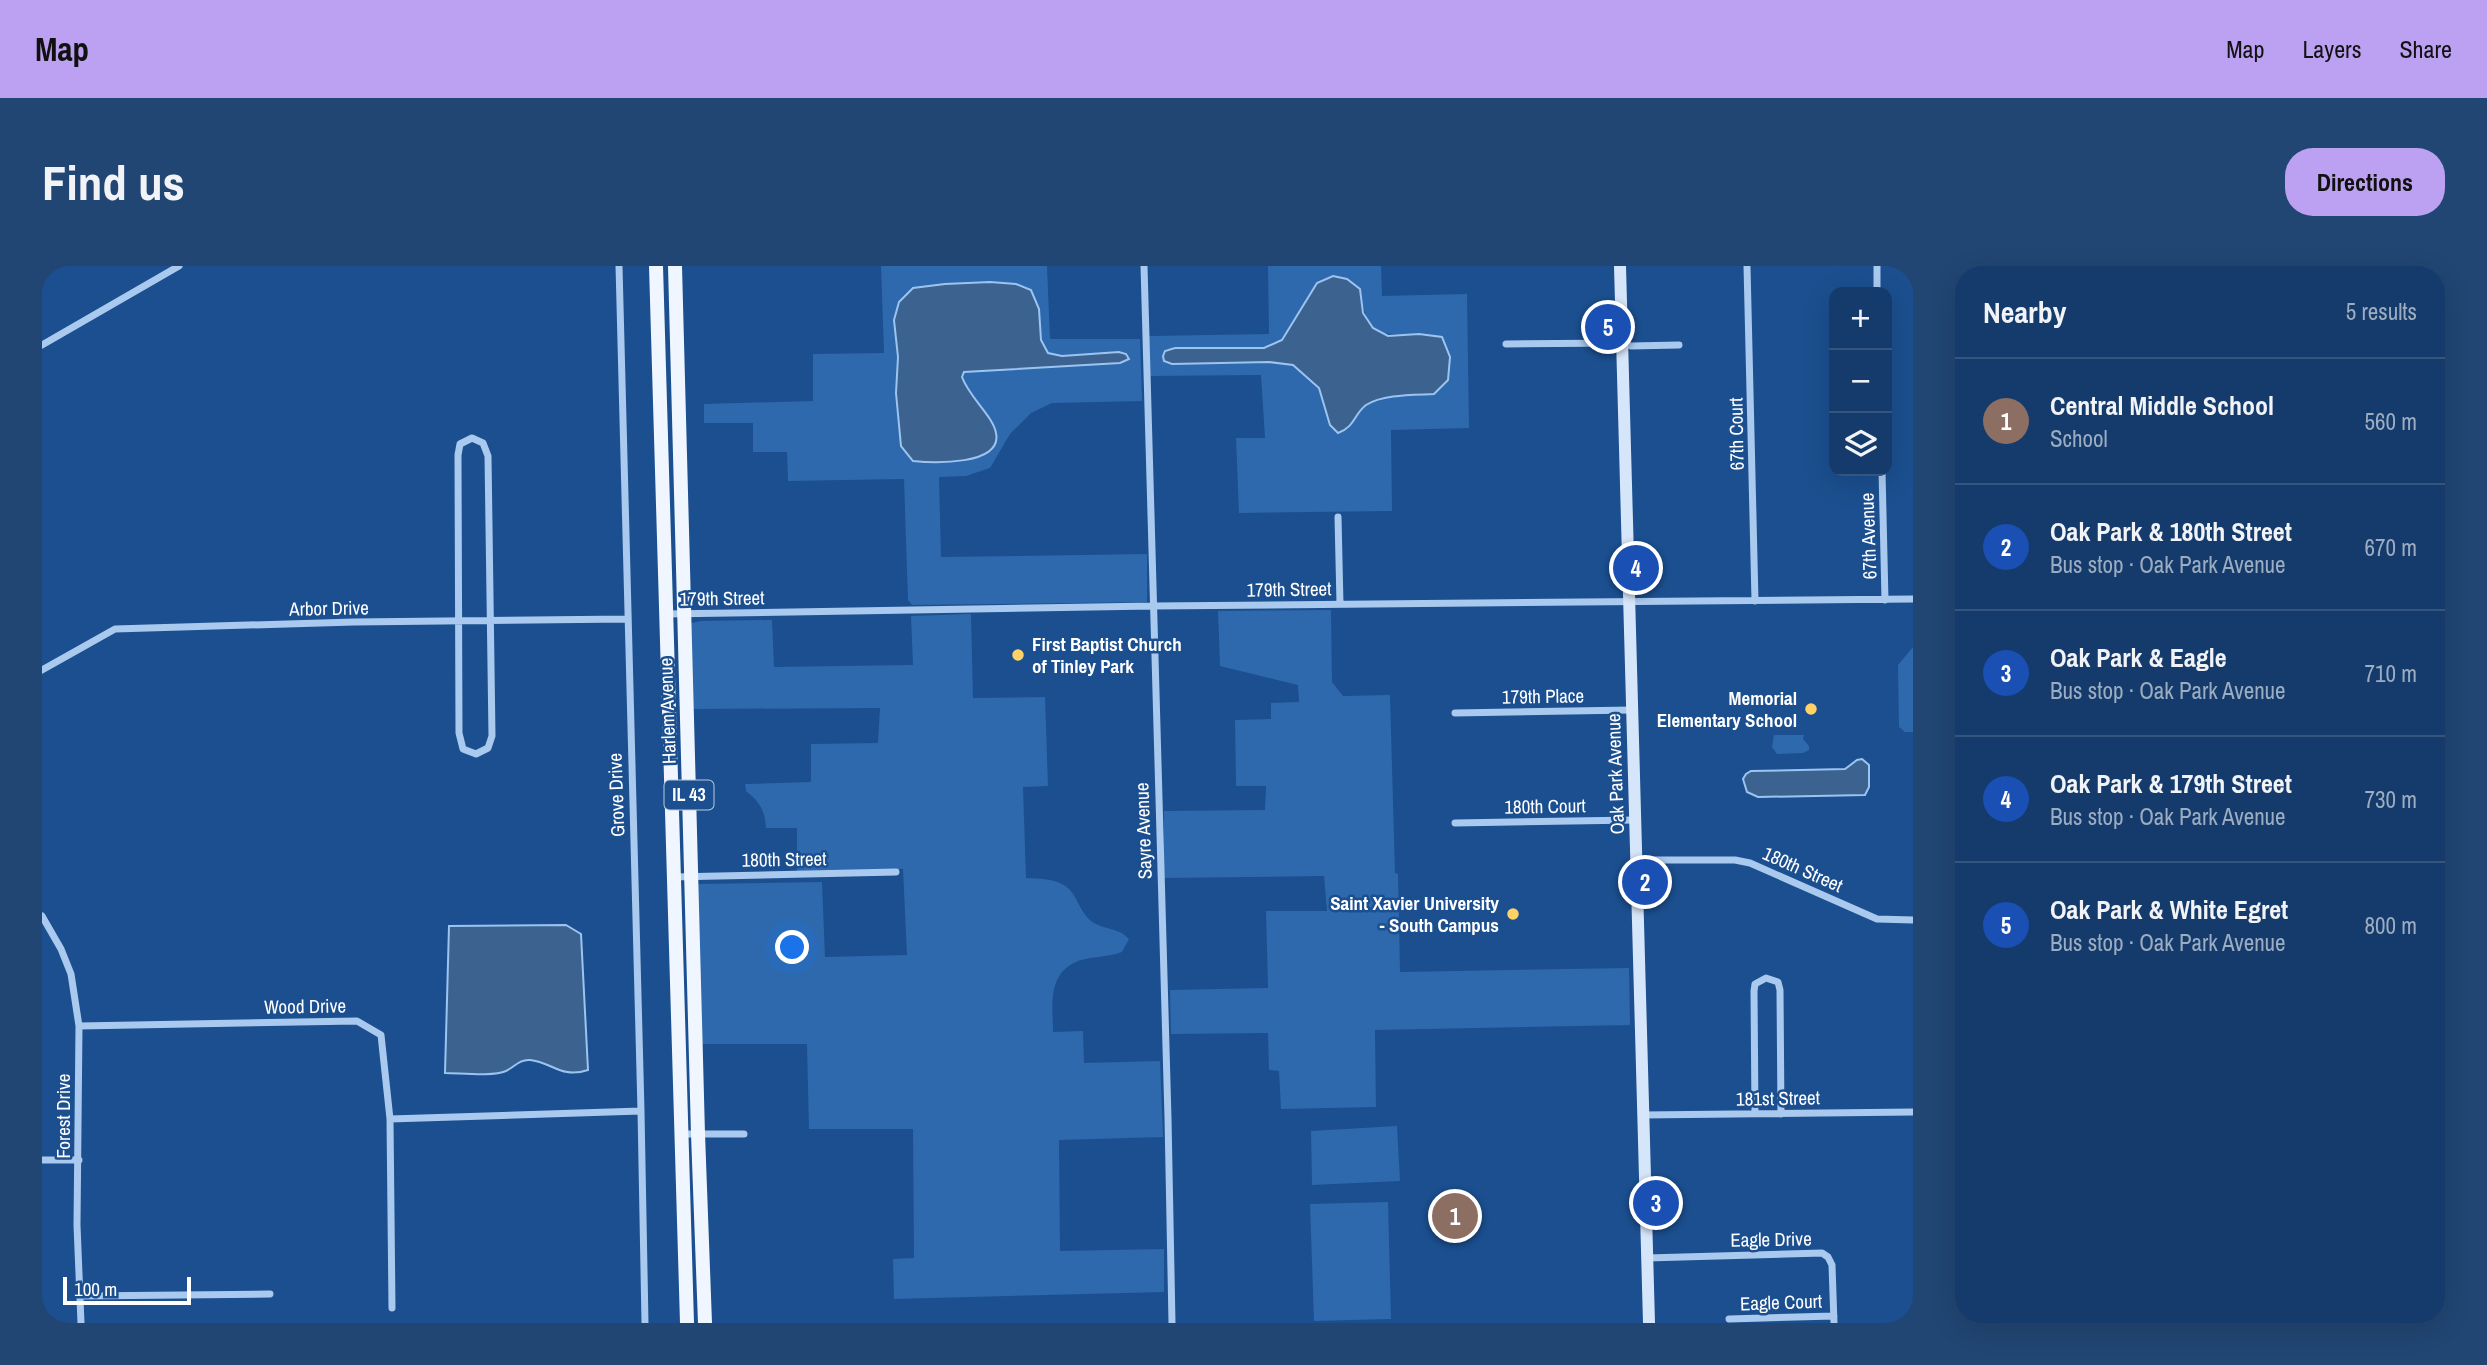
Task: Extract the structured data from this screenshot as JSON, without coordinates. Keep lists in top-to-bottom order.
{
  "streets": {
    "main road": ["Harlem Avenue", "IL 43"],
    "street": [
      "67th Court",
      "67th Avenue",
      "179th Street",
      "Arbor Drive",
      "179th Place",
      "Oak Park Avenue",
      "Grove Drive",
      "180th Court",
      "Sayre Avenue",
      "180th Street",
      "Wood Drive",
      "181st Street",
      "Forest Drive",
      "Eagle Drive",
      "Eagle Court"
    ]
  },
  "crossings": [
    ["67th Court", "179th Street"],
    ["67th Avenue", "179th Street"],
    ["179th Street", "Harlem Avenue"],
    ["179th Street", "Oak Park Avenue"],
    ["179th Street", "Sayre Avenue"],
    ["Arbor Drive", "Grove Drive"],
    ["179th Place", "Oak Park Avenue"],
    ["Harlem Avenue", "180th Street"],
    ["Oak Park Avenue", "180th Court"],
    ["Oak Park Avenue", "180th Street"],
    ["Oak Park Avenue", "181st Street"],
    ["Oak Park Avenue", "Eagle Drive"],
    ["Wood Drive", "Forest Drive"],
    ["Eagle Drive", "Eagle Court"]
  ],
  "places": ["First Baptist Church of Tinley Park", "Memorial Elementary School", "Saint Xavier University - South Campus"],
  "scale_bar": "100 m",
  "page": {
    "header": "Map",
    "nav": ["Map", "Layers", "Share"],
    "buttons": "Directions",
    "title": "Find us",
    "heading": ["Nearby", "5 results"],
    "map_buttons": ["+", "−"],
    "pins": [
      "5",
      "4",
      "2",
      "3",
      "1"
    ],
    "list": [
      {
        "mark": "1",
        "name": "Central Middle School",
        "note": "School",
        "value": "560 m"
      },
      {
        "mark": "2",
        "name": "Oak Park & 180th Street",
        "note": "Bus stop · Oak Park Avenue",
        "value": "670 m"
      },
      {
        "mark": "3",
        "name": "Oak Park & Eagle",
        "note": "Bus stop · Oak Park Avenue",
        "value": "710 m"
      },
      {
        "mark": "4",
        "name": "Oak Park & 179th Street",
        "note": "Bus stop · Oak Park Avenue",
        "value": "730 m"
      },
      {
        "mark": "5",
        "name": "Oak Park & White Egret",
        "note": "Bus stop · Oak Park Avenue",
        "value": "800 m"
      }
    ],
    "scale": "100 m"
  }
}
